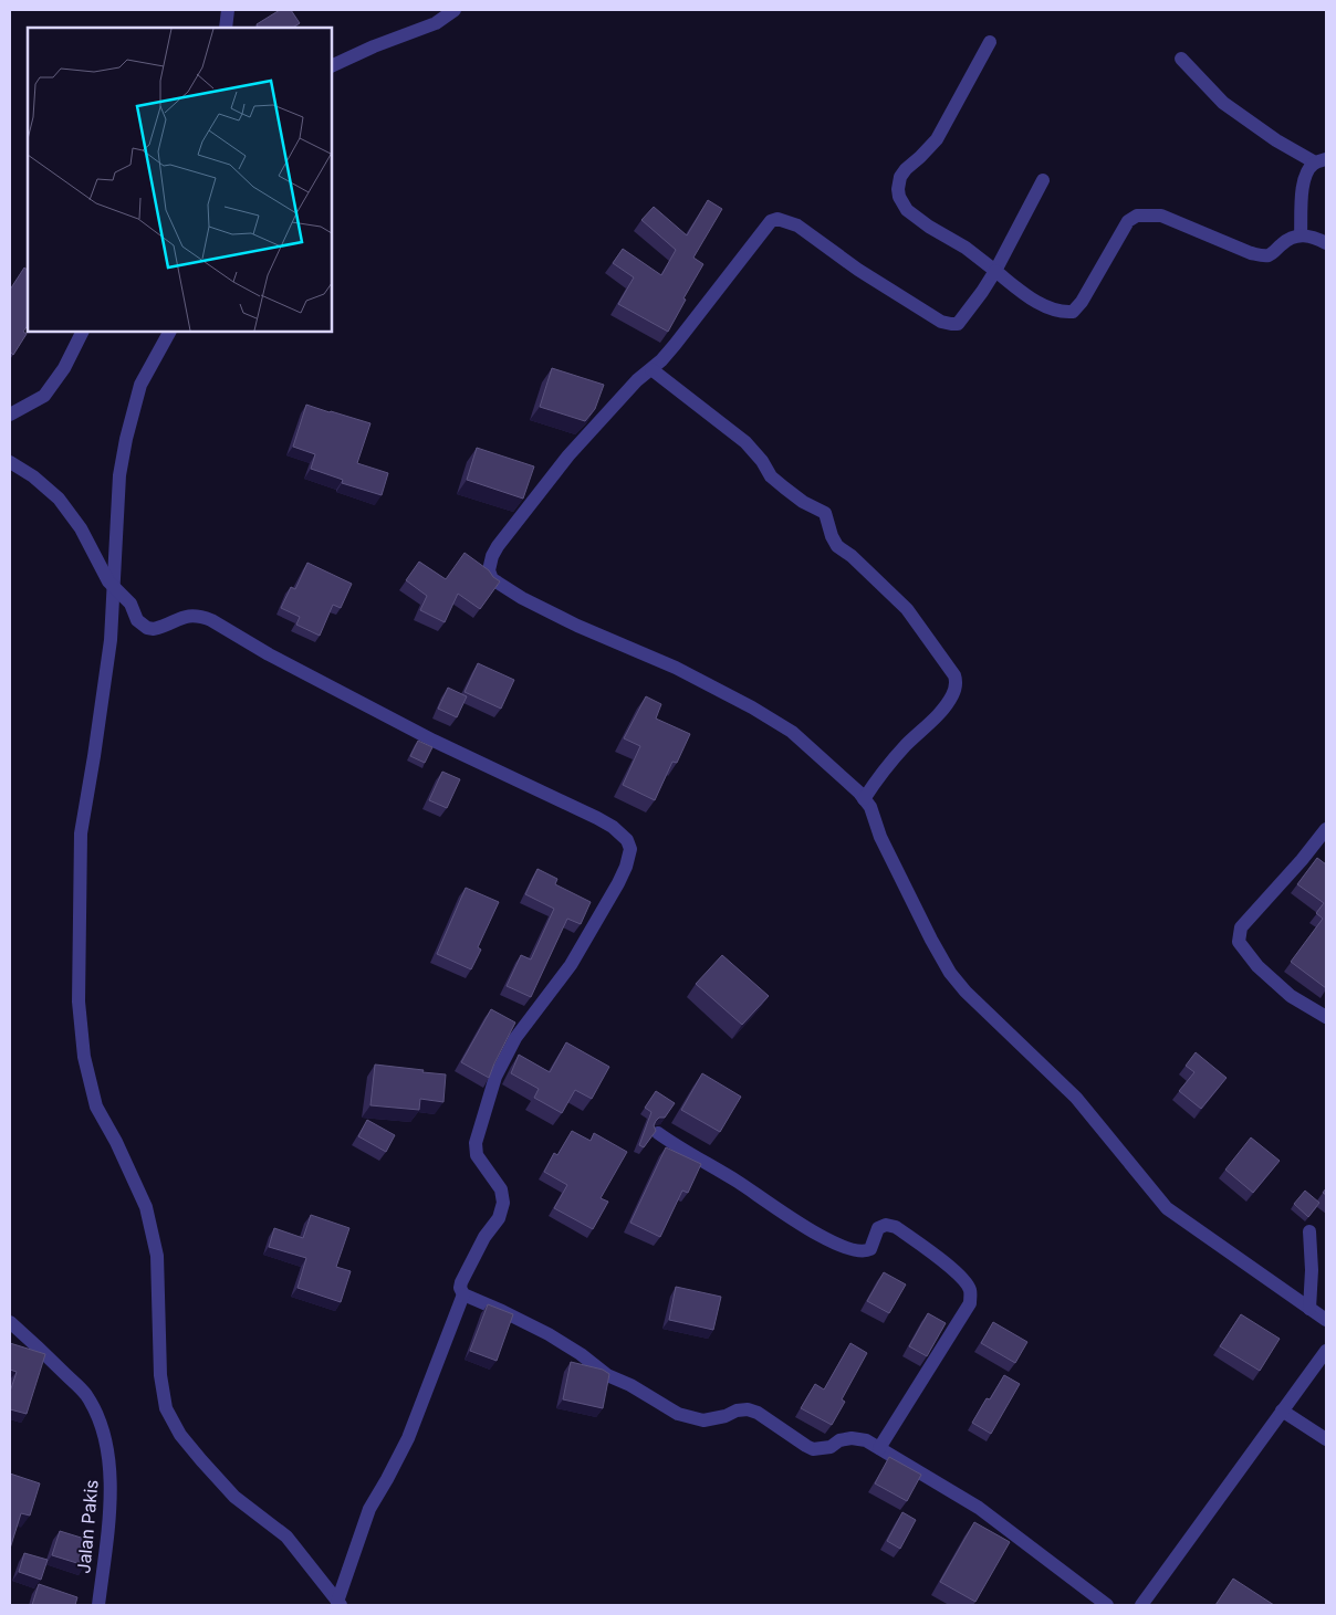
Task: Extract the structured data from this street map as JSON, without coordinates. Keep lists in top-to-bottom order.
{
  "streets": {
    "street": ["Jalan Pakis"]
  }
}
